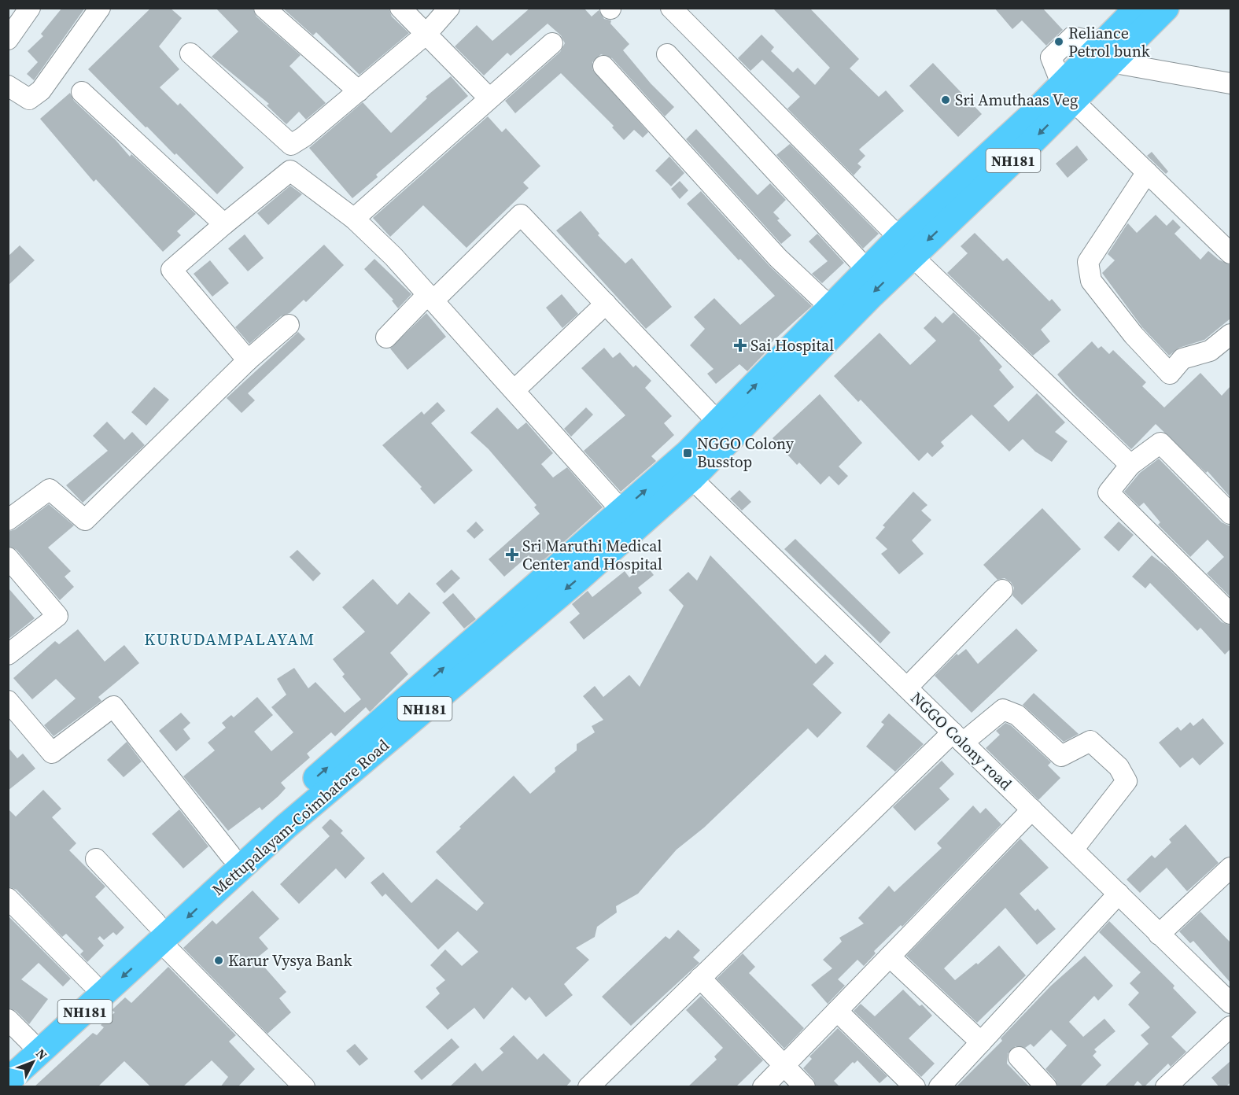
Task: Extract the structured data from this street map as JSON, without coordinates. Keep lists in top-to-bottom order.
{
  "streets": {
    "highway": ["NH181", "Mettupalayam-Coimbatore Road"],
    "street": ["NGGO Colony road"]
  },
  "crossings": [
    ["NH181", "NGGO Colony road"],
    ["NH181", "Mettupalayam-Coimbatore Road"],
    ["NGGO Colony road", "Mettupalayam-Coimbatore Road"]
  ],
  "districts": ["KURUDAMPALAYAM"],
  "places": {
    "other": ["Reliance Petrol bunk", "Sri Amuthaas Veg", "Karur Vysya Bank"],
    "health": ["Sai Hospital", "Sri Maruthi Medical Center and Hospital"],
    "transit": ["NGGO Colony Busstop"]
  },
  "north": "top right"
}
